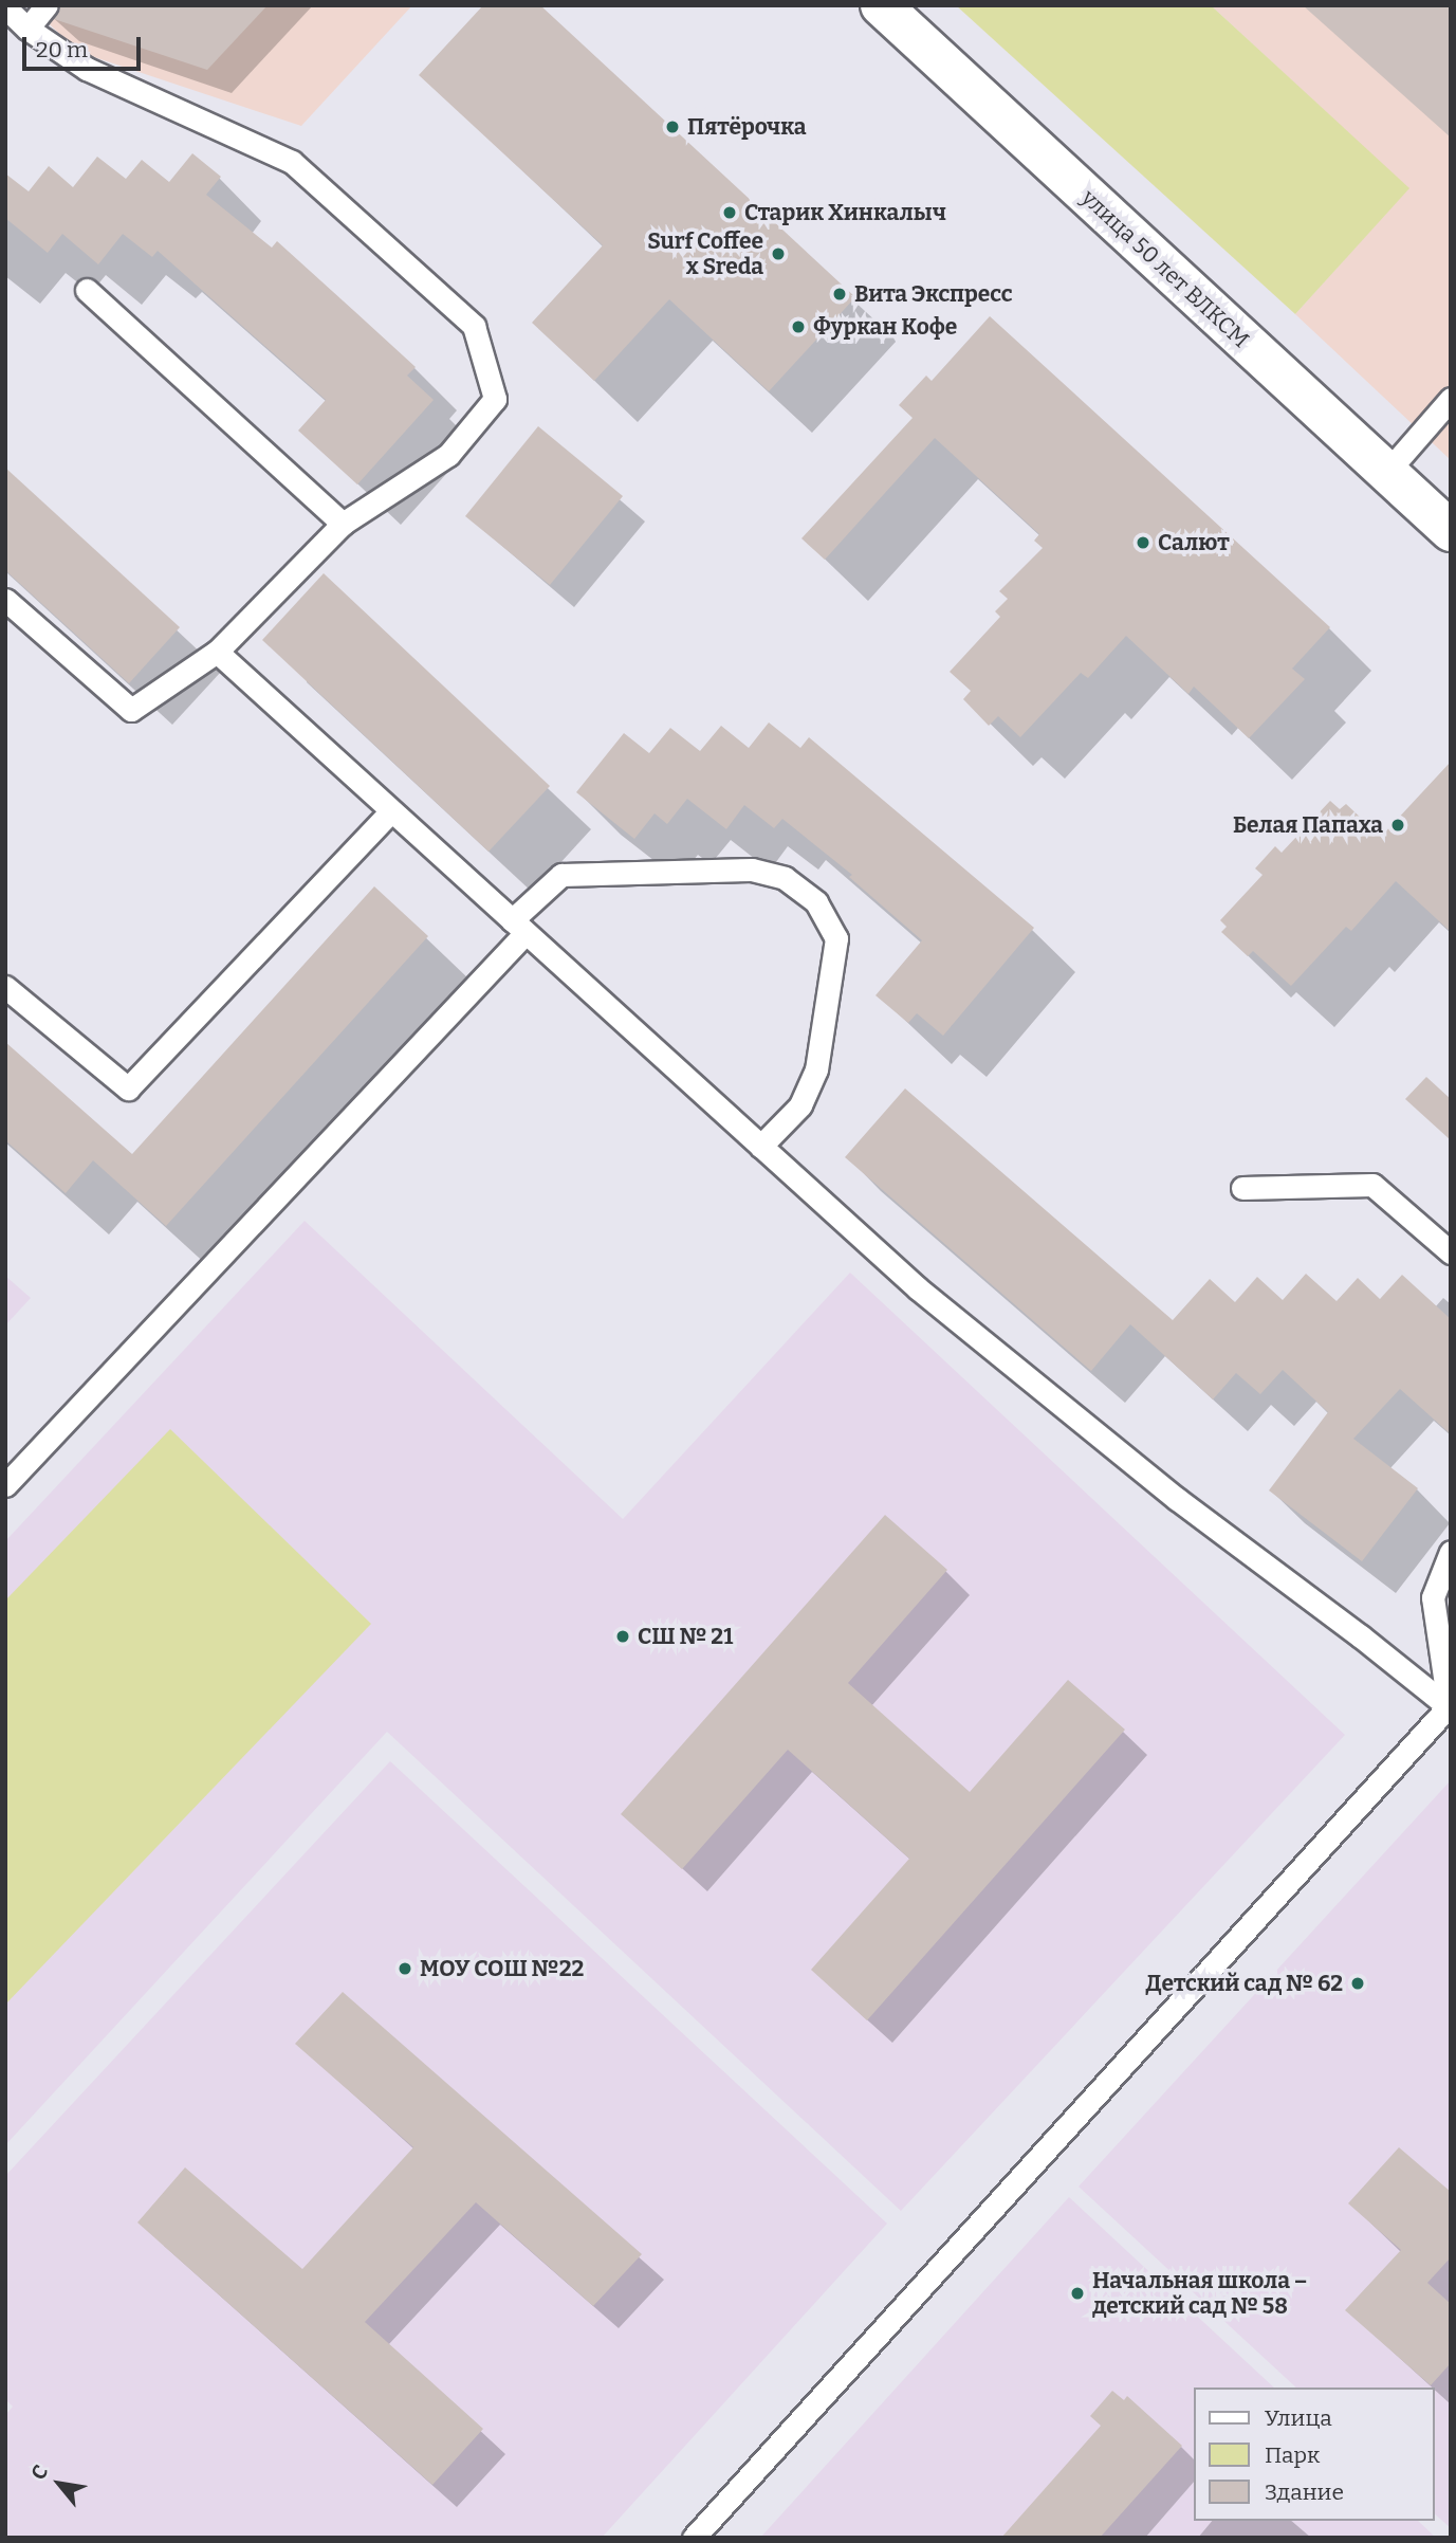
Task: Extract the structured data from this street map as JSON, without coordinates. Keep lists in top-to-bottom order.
{
  "streets": {
    "street": ["улица 50 лет ВЛКСМ"]
  },
  "places": [
    "Пятёрочка",
    "Старик Хинкалыч",
    "Surf Coffee x Sreda",
    "Вита Экспресс",
    "Фуркан Кофе",
    "Салют",
    "Белая Папаха",
    "СШ № 21",
    "МОУ СОШ №22",
    "Детский сад № 62",
    "Начальная школа – детский сад № 58"
  ],
  "legend": ["Улица", "Парк", "Здание"],
  "scale_bar": "20 m",
  "north": "top left"
}
